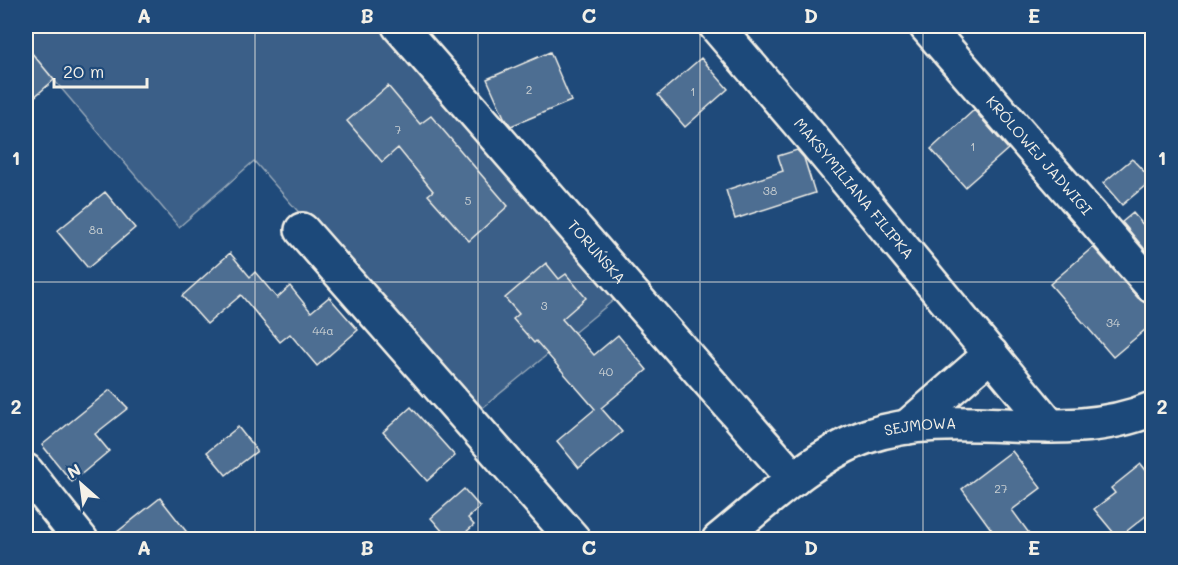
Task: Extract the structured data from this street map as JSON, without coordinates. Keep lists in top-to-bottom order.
{
  "streets": {
    "street": [
      "KRÓLOWEJ JADWIGI",
      "MAKSYMILIANA FILIPKA",
      "TORUŃSKA",
      "SEJMOWA"
    ]
  },
  "crossings": [
    ["MAKSYMILIANA FILIPKA", "SEJMOWA"],
    ["TORUŃSKA", "SEJMOWA"]
  ],
  "house_numbers": [
    "2",
    "1",
    "7",
    "1",
    "38",
    "5",
    "8a",
    "3",
    "34",
    "44a",
    "40",
    "27"
  ],
  "scale_bar": "20 m",
  "north": "top left",
  "grid": {
    "columns": [
      "A",
      "B",
      "C",
      "D",
      "E"
    ],
    "rows": ["1", "2"]
  }
}
